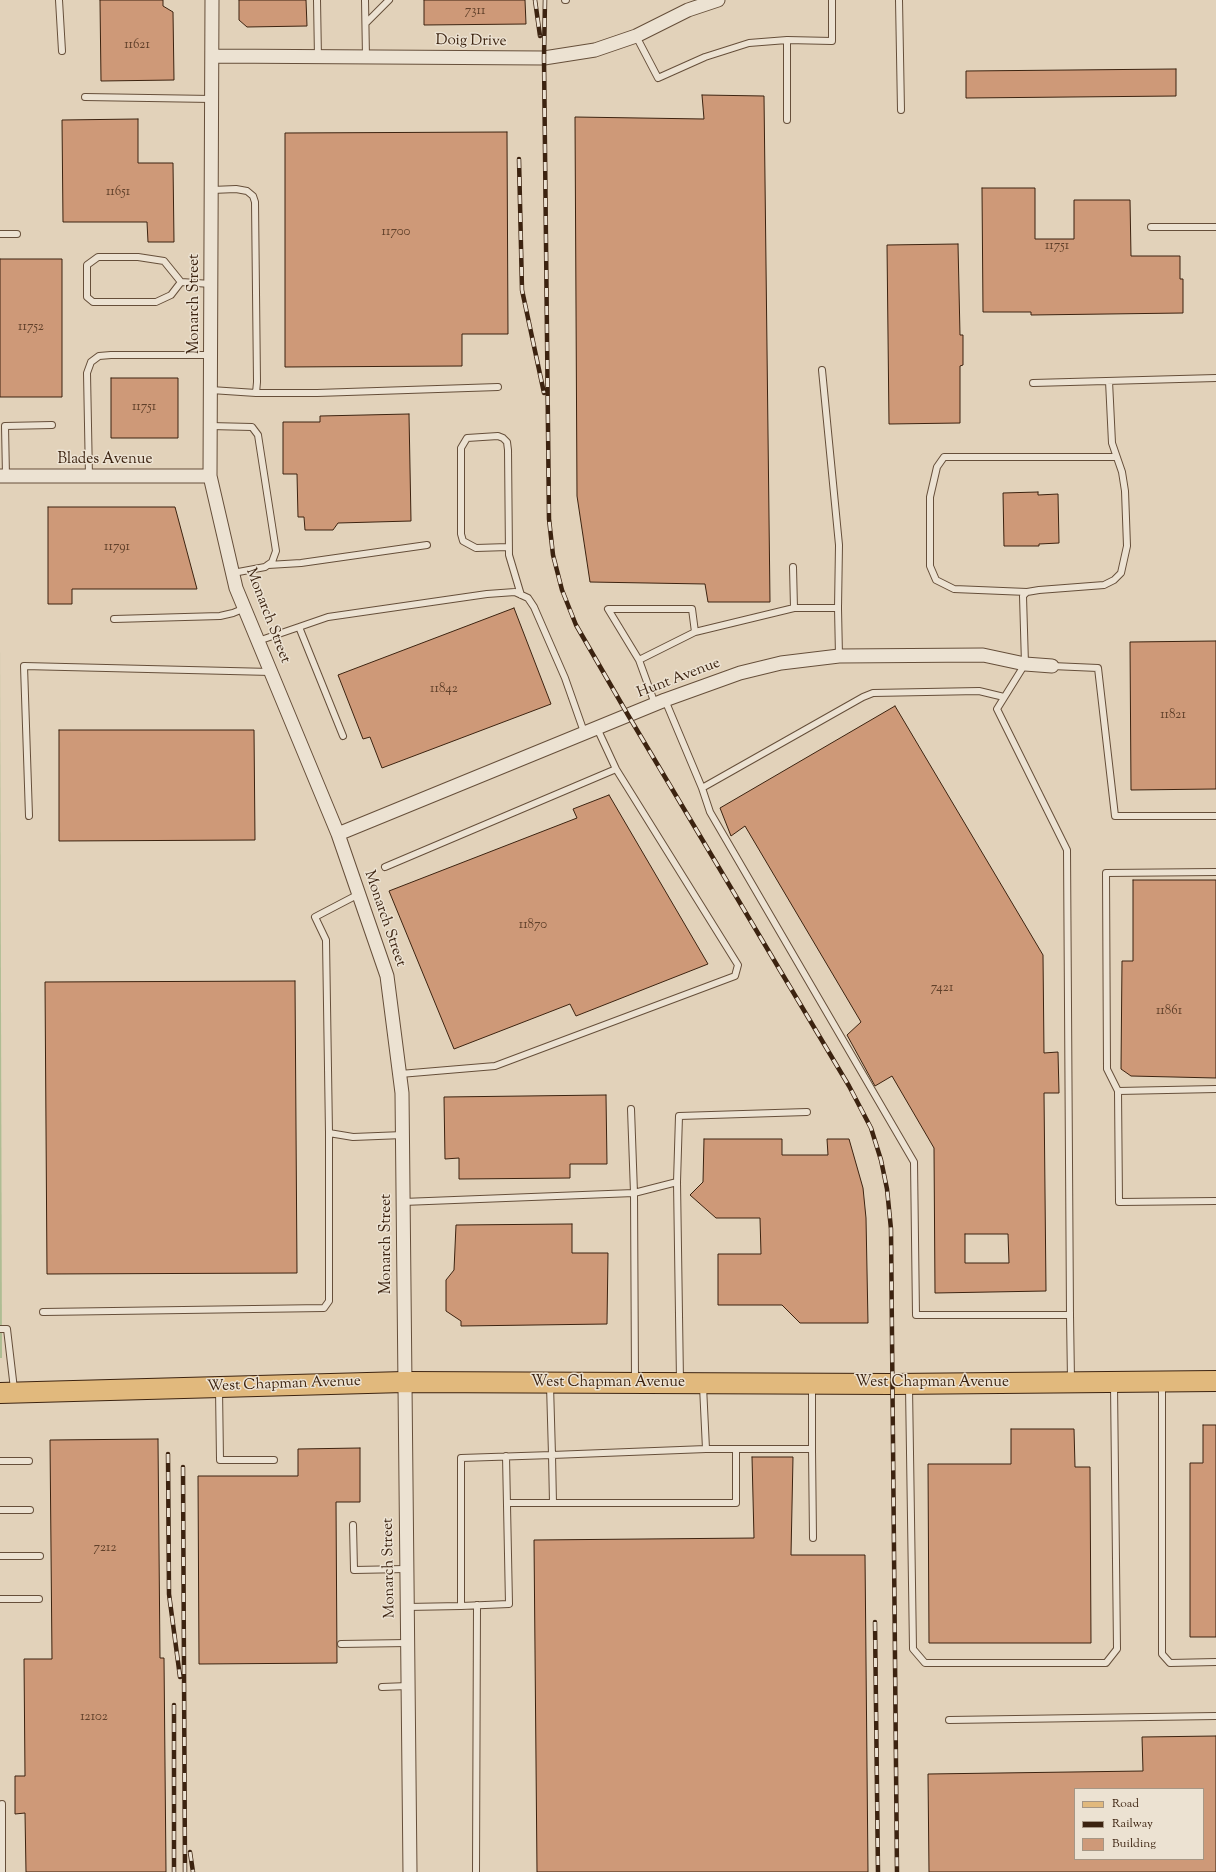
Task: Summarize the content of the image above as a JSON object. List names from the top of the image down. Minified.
{"streets":{"main road":["West Chapman Avenue"],"street":["Doig Drive","Monarch Street","Blades Avenue","Hunt Avenue"]},"crossings":[["Doig Drive","Monarch Street"],["Monarch Street","Blades Avenue"],["Monarch Street","Hunt Avenue"],["Monarch Street","West Chapman Avenue"]],"house_numbers":["7311","11621","11651","11700","11751","11752","11751","11791","11842","11821","11870","7421","11861","7212","12102"],"legend":["Road","Railway","Building"]}
